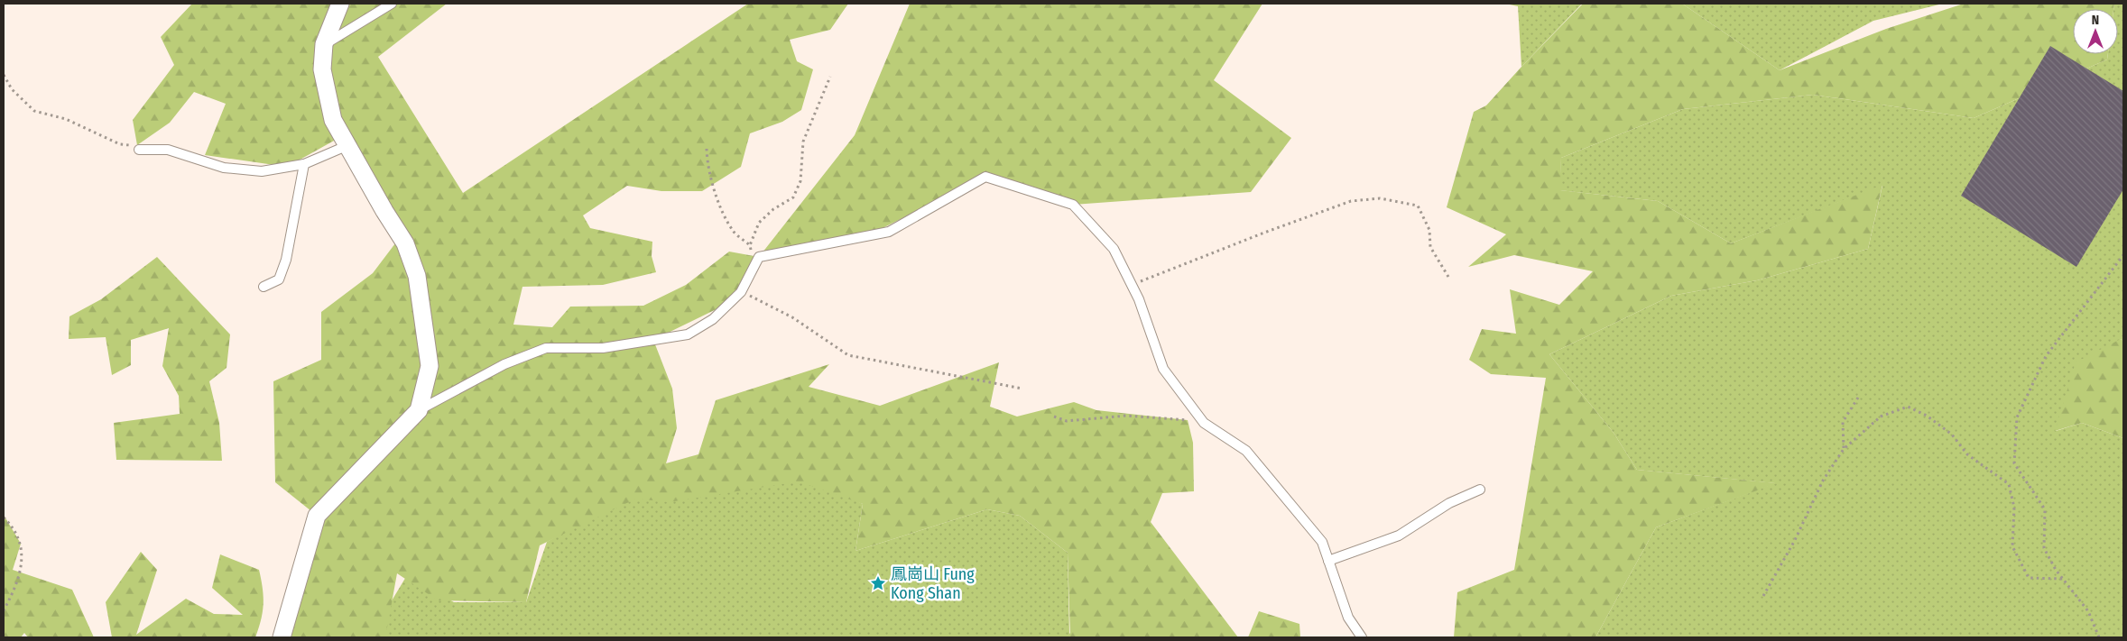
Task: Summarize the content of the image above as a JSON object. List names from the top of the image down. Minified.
{"places":{"place":["鳳崗山 Fung Kong Shan"]},"north":"top"}
